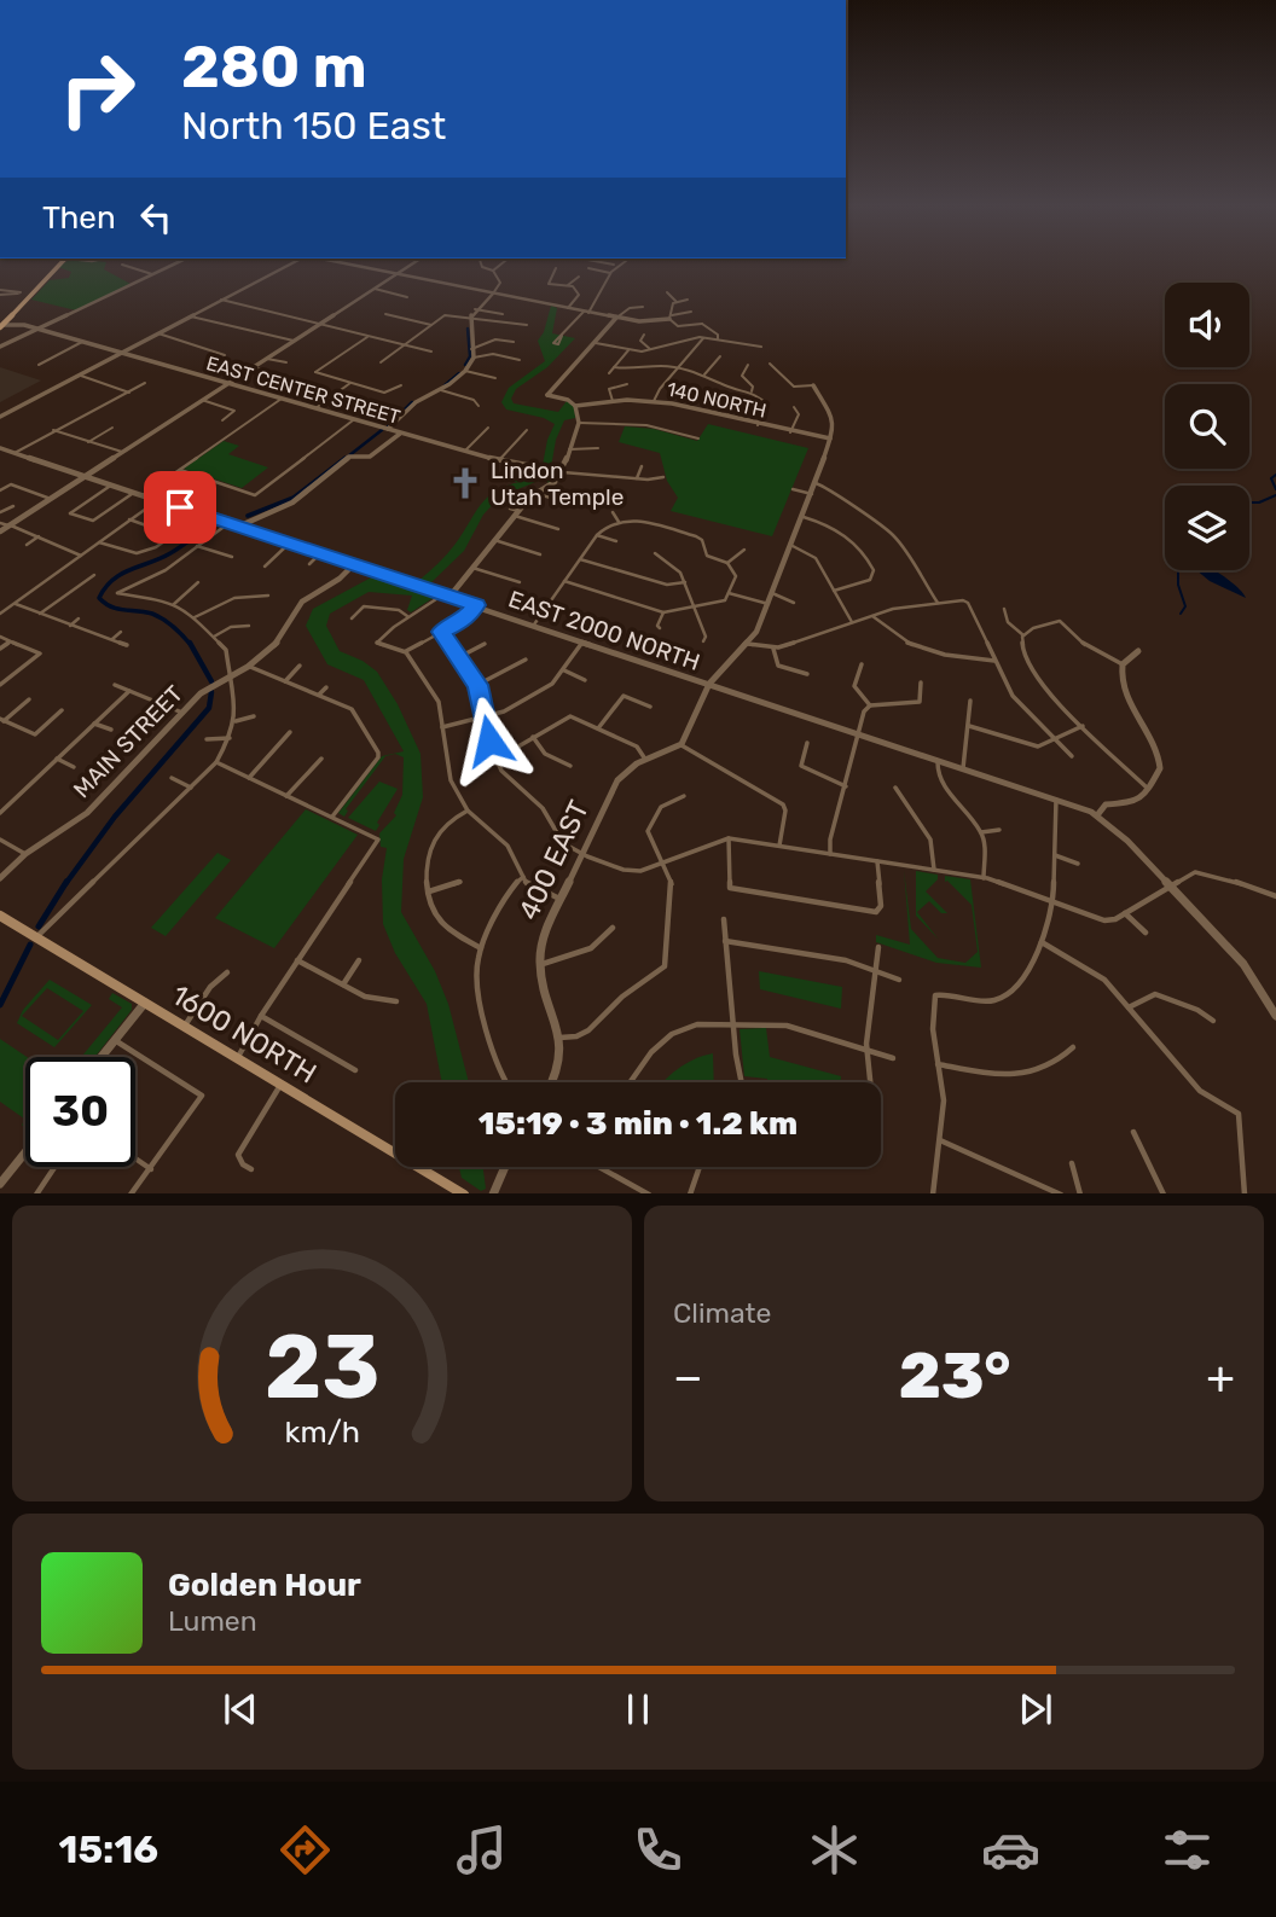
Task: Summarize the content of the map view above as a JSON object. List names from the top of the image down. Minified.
{"streets":{"main road":["1600 NORTH"],"street":["EAST CENTER STREET","140 NORTH","EAST 2000 NORTH","MAIN STREET","400 EAST"]},"crossings":[["EAST 2000 NORTH","MAIN STREET"]],"places":{"church":["Lindon Utah Temple"]},"page":{"turn":["280 m","North 150 East"],"then":"Then","limit":"30","trip":"15:19 · 3 min · 1.2 km","tile":"Climate","heat":["−","23°","+"],"song":["Golden Hour","Lumen"],"tabs":"15:16","gauge":["23","km/h"]}}
